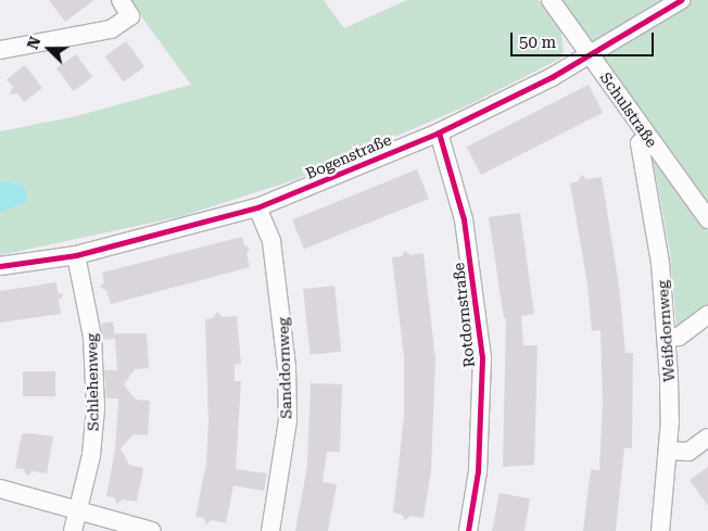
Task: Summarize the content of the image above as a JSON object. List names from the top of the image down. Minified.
{"streets":{"street":["Schulstraße","Bogenstraße","Rotdornstraße","Weißdornweg","Sanddornweg","Schlehenweg"]},"crossings":[["Schulstraße","Bogenstraße"],["Schulstraße","Weißdornweg"],["Bogenstraße","Rotdornstraße"],["Bogenstraße","Sanddornweg"],["Bogenstraße","Schlehenweg"]],"scale_bar":"50 m","north":"left"}
